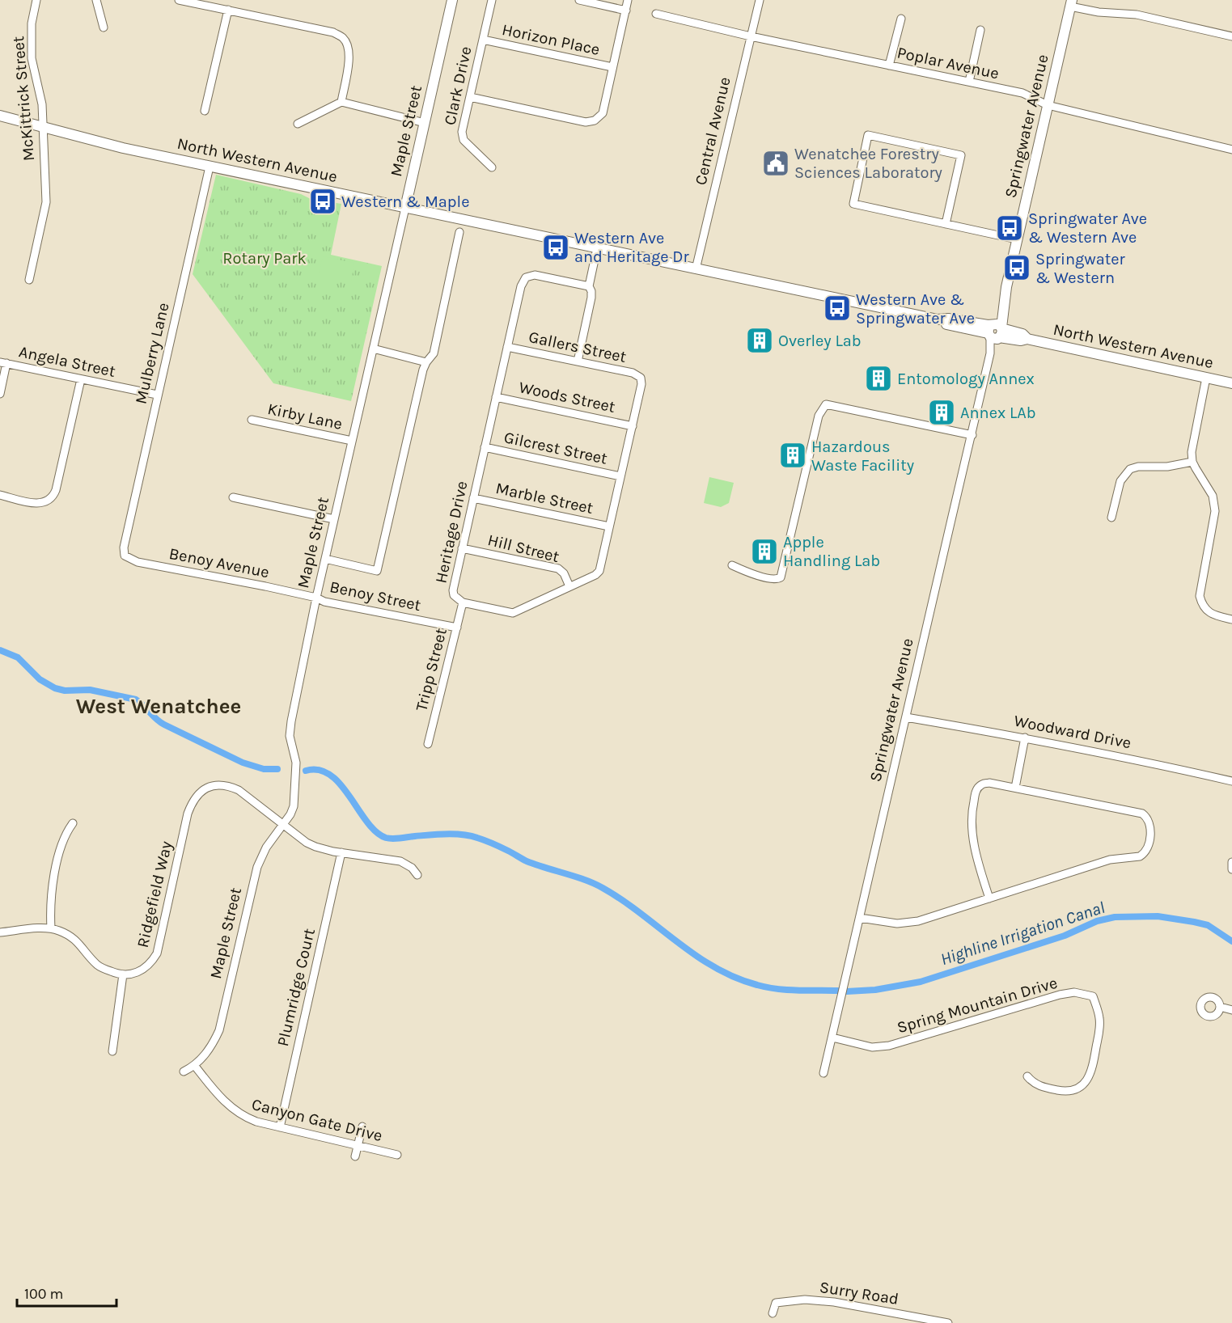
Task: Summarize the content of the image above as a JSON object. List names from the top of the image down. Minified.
{"streets":{"main road":["Springwater Avenue","Maple Street","North Western Avenue"],"street":["Horizon Place","Poplar Avenue","Clark Drive","McKittrick Street","Central Avenue","Gallers Street","Mulberry Lane","Angela Street","Woods Street","Kirby Lane","Gilcrest Street","Marble Street","Heritage Drive","Hill Street","Benoy Avenue","Benoy Street","Tripp Street","Woodward Drive","Ridgefield Way","Plumridge Court","Spring Mountain Drive","Canyon Gate Drive","Surry Road"]},"crossings":[["Horizon Place","Clark Drive"],["Poplar Avenue","Springwater Avenue"],["Poplar Avenue","Central Avenue"],["McKittrick Street","North Western Avenue"],["Springwater Avenue","North Western Avenue"],["Springwater Avenue","Woodward Drive"],["Springwater Avenue","Spring Mountain Drive"],["Maple Street","North Western Avenue"],["Maple Street","Kirby Lane"],["Maple Street","Benoy Avenue"],["Maple Street","Benoy Street"],["Maple Street","Ridgefield Way"],["Maple Street","Canyon Gate Drive"],["Central Avenue","North Western Avenue"],["North Western Avenue","Mulberry Lane"],["Gallers Street","Heritage Drive"],["Mulberry Lane","Angela Street"],["Mulberry Lane","Benoy Avenue"],["Woods Street","Heritage Drive"],["Gilcrest Street","Heritage Drive"],["Marble Street","Heritage Drive"],["Heritage Drive","Hill Street"],["Heritage Drive","Tripp Street"],["Benoy Avenue","Benoy Street"],["Benoy Street","Tripp Street"],["Ridgefield Way","Plumridge Court"],["Plumridge Court","Canyon Gate Drive"]],"districts":["West Wenatchee"],"water":["Highline Irrigation Canal"],"parks":["Rotary Park"],"places":{"public building":["Wenatchee Forestry Sciences Laboratory"],"bus stop":["Western & Maple","Springwater Ave & Western Ave","Western Ave and Heritage Dr","Springwater & Western","Western Ave & Springwater Ave"],"building":["Overley Lab","Entomology Annex","Annex LAb","Hazardous Waste Facility","Apple Handling Lab"]},"scale_bar":"100 m"}
